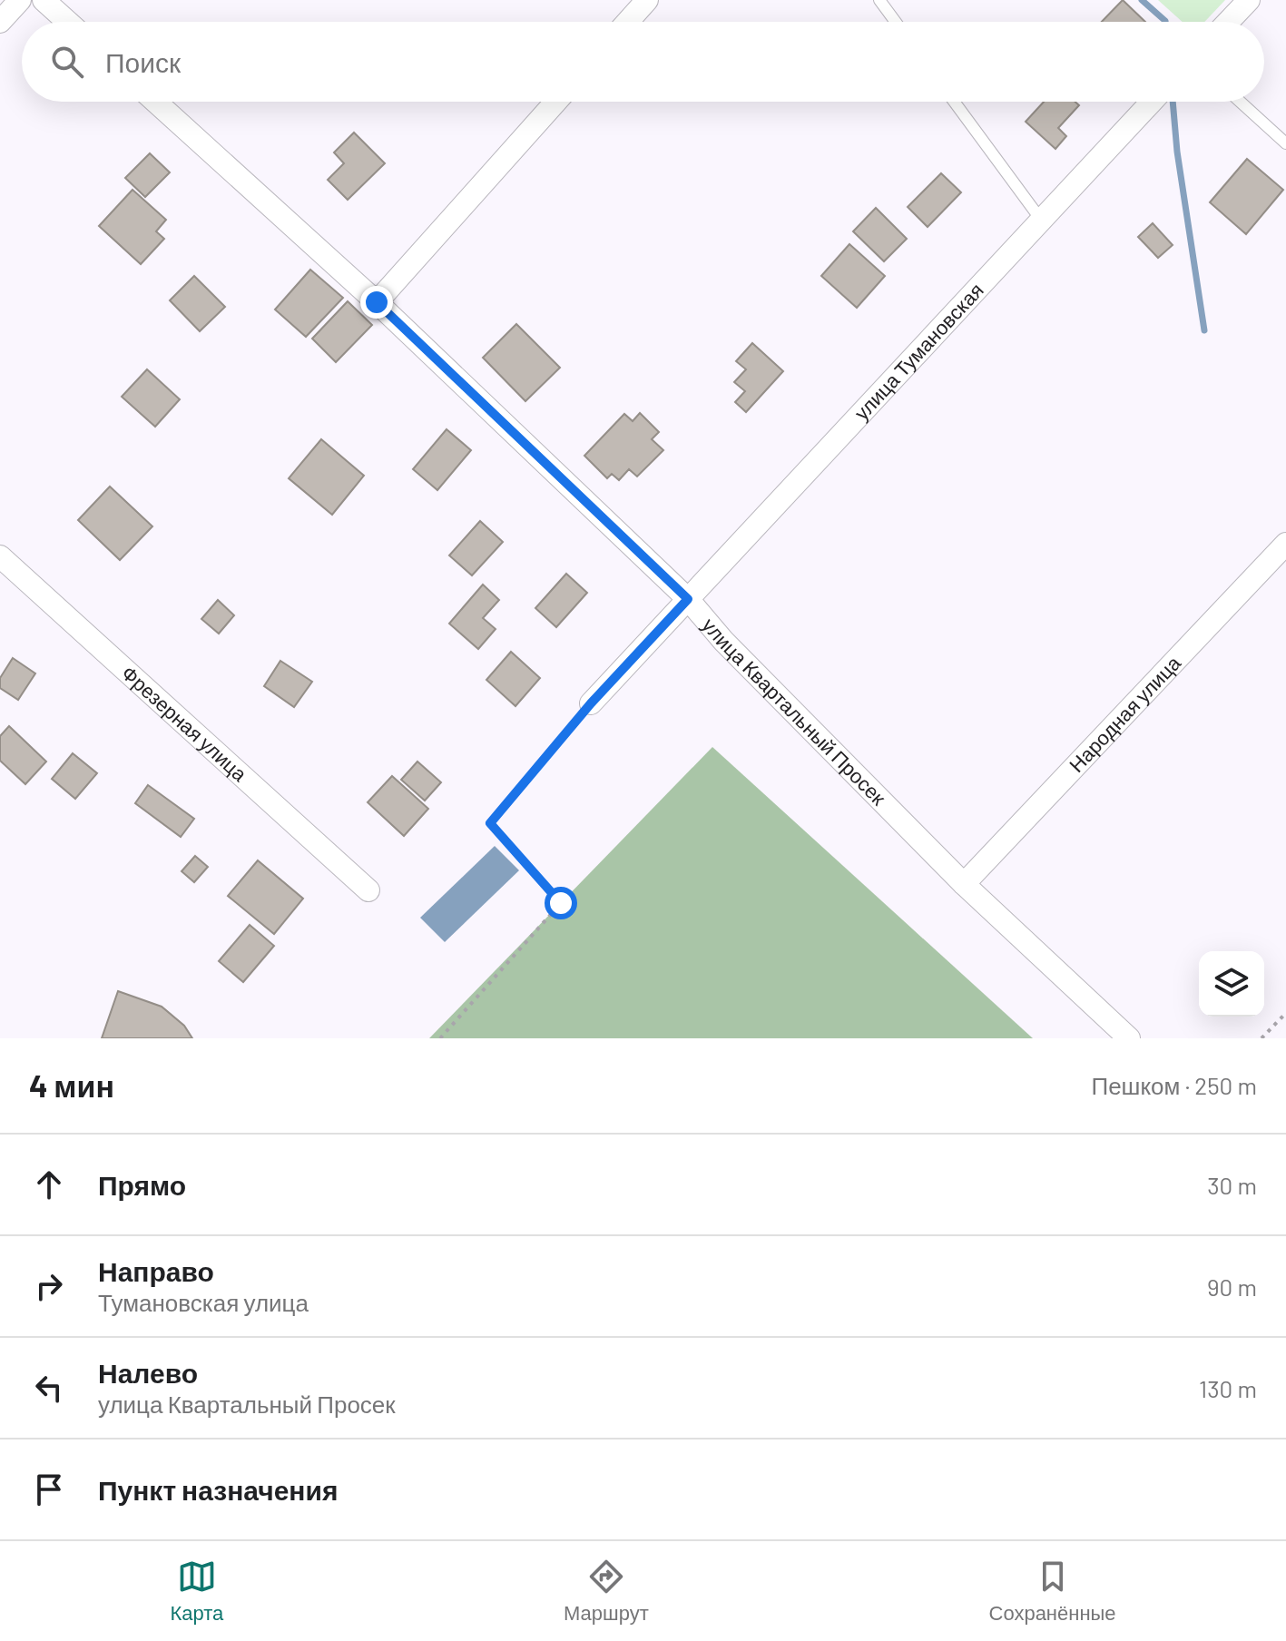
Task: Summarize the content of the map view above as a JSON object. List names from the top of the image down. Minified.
{"streets":{"street":["улица Тумановская","улица Квартальный Просек","Народная улица","Фрезерная улица"]},"crossings":[["улица Тумановская","улица Квартальный Просек"],["улица Квартальный Просек","Народная улица"]],"page":{"search":"Поиск","heading":["4 мин","Пешком · 250 m"],"list":[["Прямо","30 m"],["Направо","Тумановская улица","90 m"],["Налево","улица Квартальный Просек","130 m"],"Пункт назначения"],"nav":["Карта","Маршрут","Сохранённые"]}}
